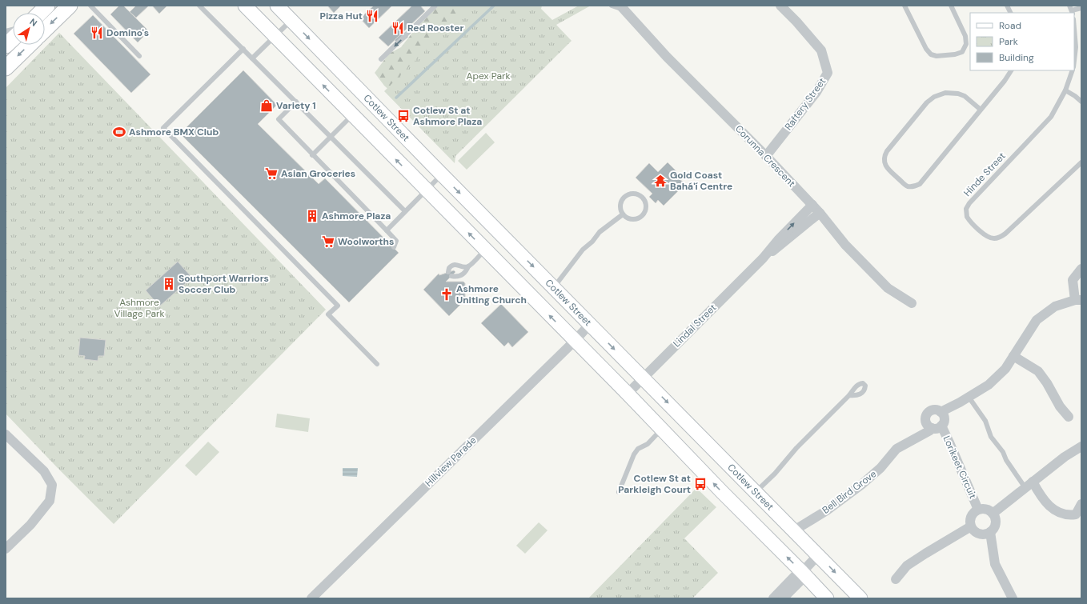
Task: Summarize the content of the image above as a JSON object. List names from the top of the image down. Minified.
{"streets":{"main road":["Cotlew Street"],"street":["Raftery Street","Corunna Crescent","Lindal Street","Hillview Parade","Lorikeet Circuit","Bell Bird Grove"],"lane":["Hinde Street"]},"crossings":[["Raftery Street","Corunna Crescent"],["Cotlew Street","Lindal Street"],["Cotlew Street","Hillview Parade"],["Cotlew Street","Bell Bird Grove"],["Corunna Crescent","Lindal Street"],["Lorikeet Circuit","Bell Bird Grove"]],"parks":["Apex Park","Ashmore Village Park"],"places":{"restaurant":["Pizza Hut","Red Rooster","Domino's"],"shop":["Variety 1"],"bus stop":["Cotlew St at Ashmore Plaza","Cotlew St at Parkleigh Court"],"sports":["Ashmore BMX Club"],"supermarket":["Asian Groceries","Woolworths"],"temple":["Gold Coast Bahá'í Centre"],"building":["Ashmore Plaza","Southport Warriors Soccer Club"],"church":["Ashmore Uniting Church"]},"legend":["Road","Park","Building"],"north":"top right"}
